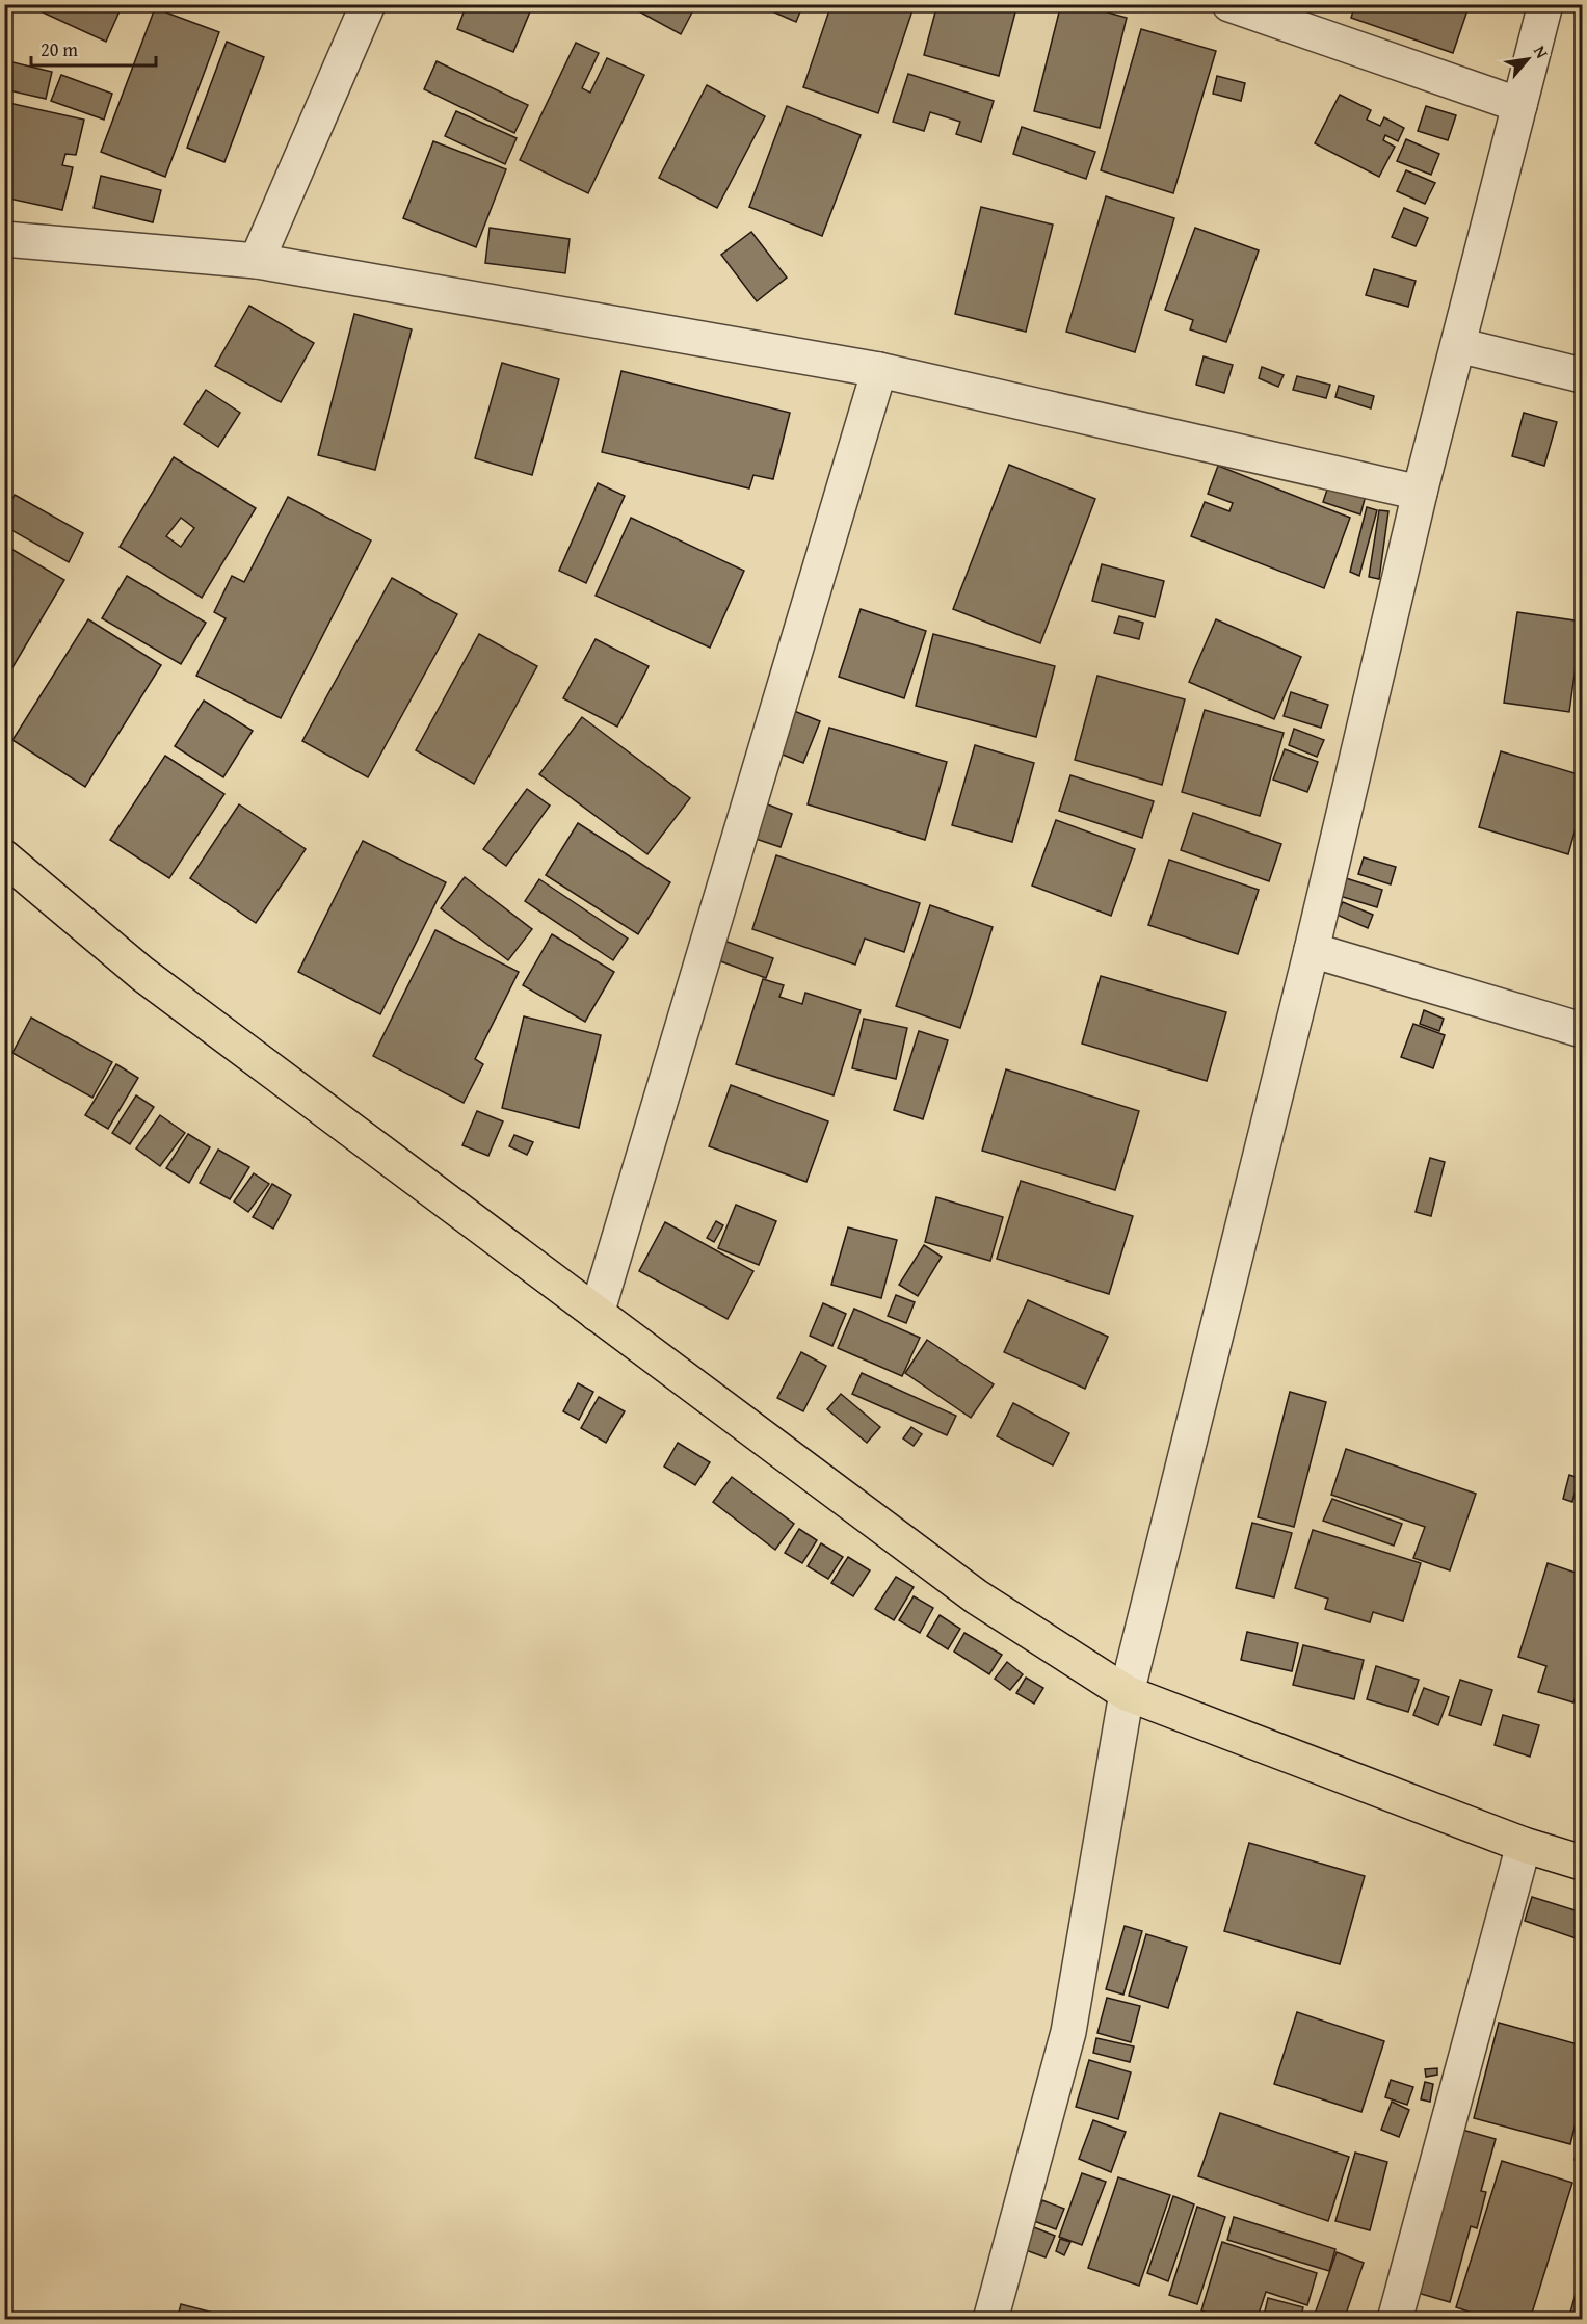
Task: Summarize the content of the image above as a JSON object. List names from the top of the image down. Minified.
{"scale_bar":"20 m","north":"top right"}
